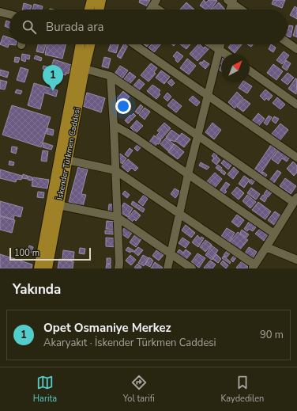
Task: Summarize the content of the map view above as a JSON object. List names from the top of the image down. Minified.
{"streets":{"main road":["İskender Türkmen Caddesi"]},"scale_bar":"100 m","north":"top right","page":{"search":"Burada ara","pins":"1","scale":"100 m","heading":"Yakında","list":[{"mark":"1","name":"Opet Osmaniye Merkez","note":"Akaryakıt · İskender Türkmen Caddesi","value":"90 m"}],"nav":["Harita","Yol tarifi","Kaydedilen"]}}
